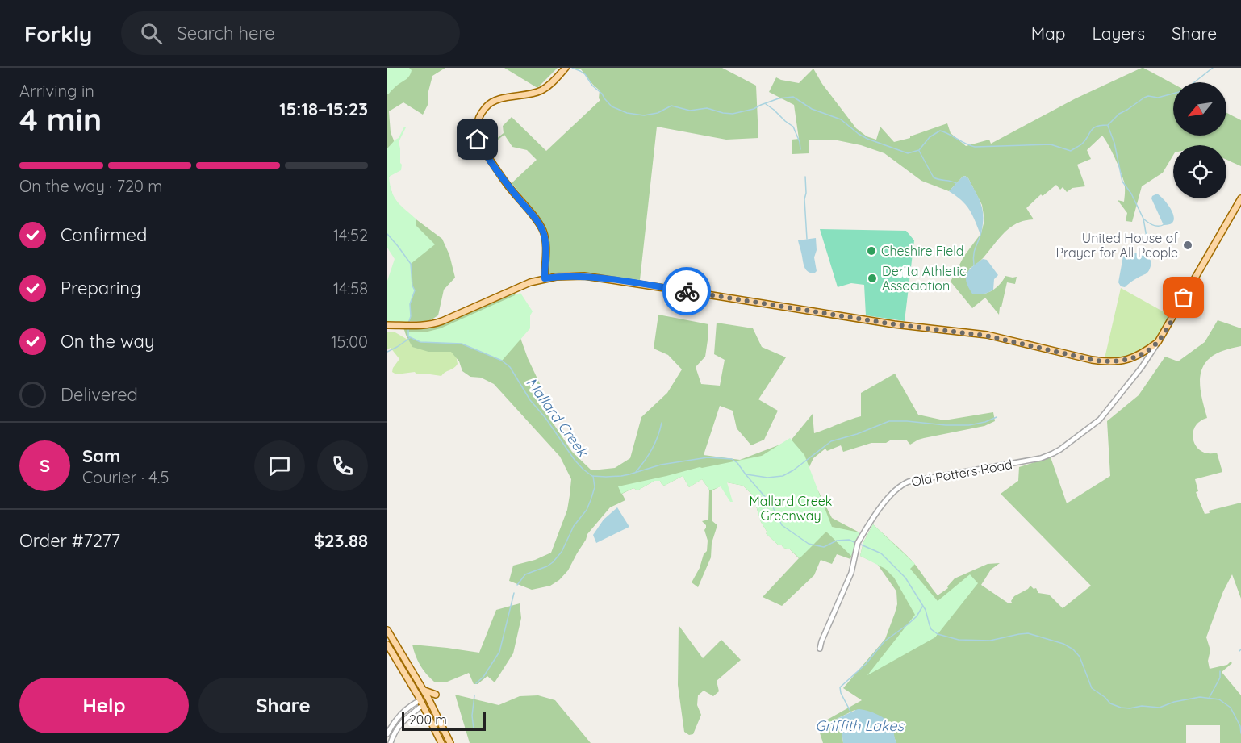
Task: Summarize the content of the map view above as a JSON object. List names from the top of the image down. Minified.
{"streets":{"street":["Old Potters Road"]},"water":["Mallard Creek","Griffith Lakes"],"parks":["Mallard Creek Greenway"],"places":["United House of Prayer for All People","Cheshire Field","Derita Athletic Association"],"scale_bar":"200 m","north":"bottom left","page":{"header":"Forkly","search":"Search here","nav":["Map","Layers","Share"],"heading":["4 min","Arriving in","15:18–15:23"],"panel":["Sam","Courier · 4.5","Order #7277","$23.88"],"bar":"On the way · 720 m","list":[["Confirmed","14:52"],["Preparing","14:58"],["On the way","15:00"],"Delivered"],"round":"S","buttons":["Help","Share"],"scale":"200 m"}}
